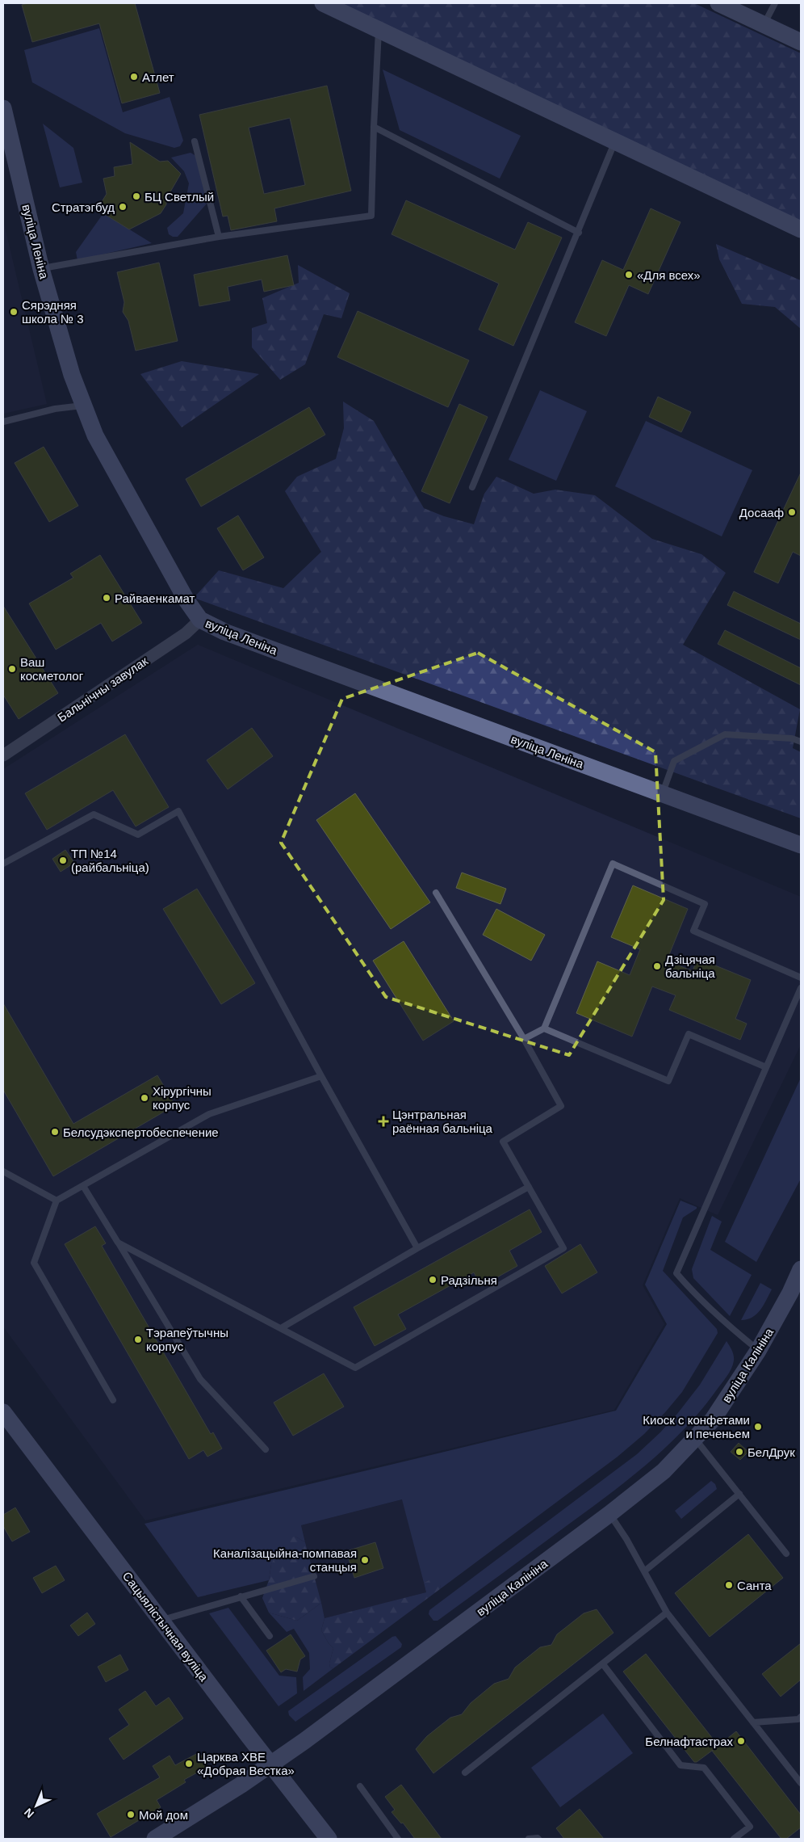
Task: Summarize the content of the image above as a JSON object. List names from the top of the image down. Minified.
{"streets":{"street":["вуліца Леніна","Бальнічны завулак","вуліца Калініна","Сацыялістычная вуліца"]},"crossings":[["вуліца Леніна","Бальнічны завулак"],["вуліца Калініна","Сацыялістычная вуліца"]],"places":{"other":["Атлет","БЦ Светлый","Стратэгбуд","«Для всех»","Сярэдняя школа № 3","Досааф","Райваенкамат","Ваш косметолог","ТП №14 (райбальніца)","Дзіцячая бальніца","Хірургічны корпус","Белсудэкспертобеспечение","Радзільня","Тэрапеўтычны корпус","Киоск с конфетами и печеньем","БелДрук","Каналізацыйна-помпавая станцыя","Санта","Белнафтастрах","Царква ХВЕ «Добрая Вестка»","Мой дом"],"health":["Цэнтральная раённая бальніца"]},"north":"bottom left"}
